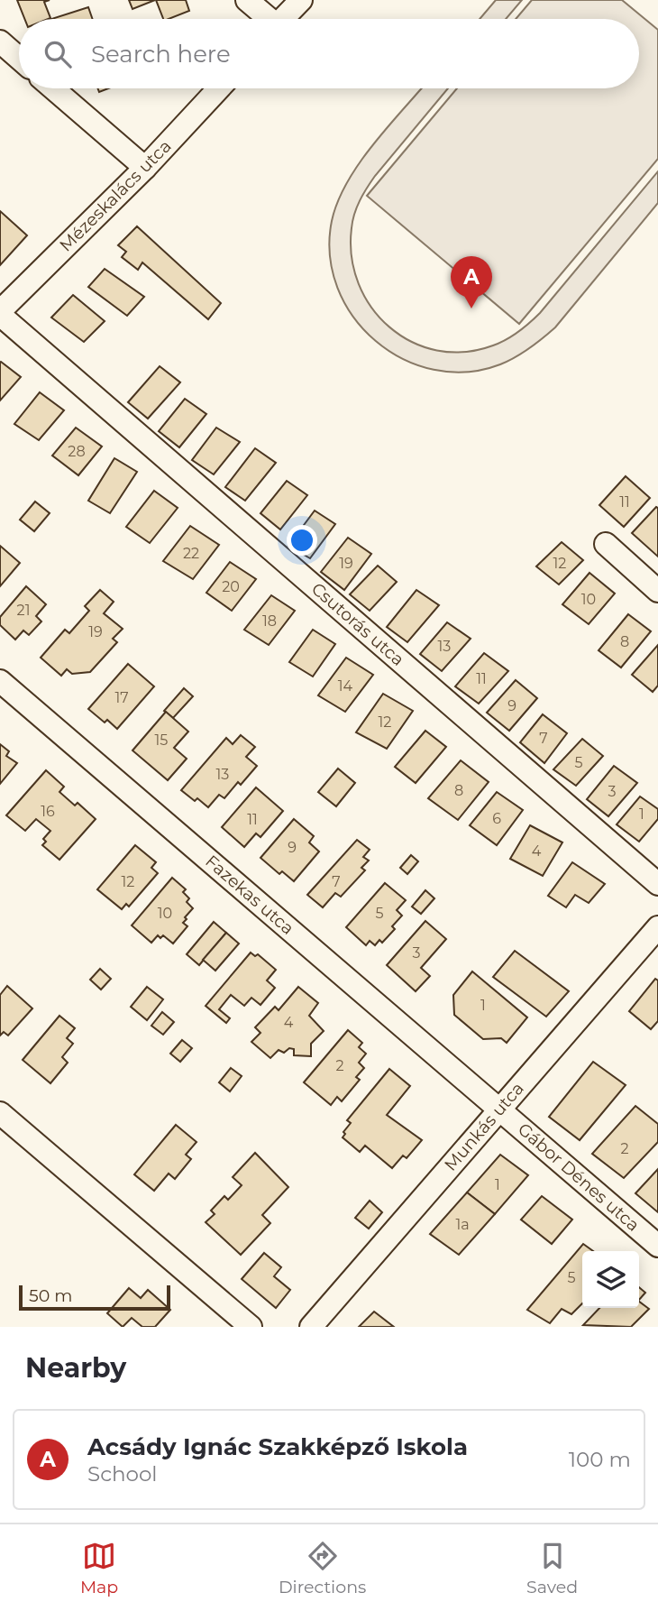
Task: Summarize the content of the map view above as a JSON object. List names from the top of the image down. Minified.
{"streets":{"street":["Mézeskalács utca","Csutorás utca","Fazekas utca","Munkás utca","Gábor Dénes utca"]},"crossings":[["Mézeskalács utca","Csutorás utca"],["Fazekas utca","Munkás utca"],["Fazekas utca","Gábor Dénes utca"],["Munkás utca","Gábor Dénes utca"]],"house_numbers":["28","11","22","19","12","20","10","21","18","19","8","13","11","14","17","9","12","7","15","5","13","8","3","16","1","6","11","9","4","12","7","10","5","3","1","4","2","2","1","1a","5"],"scale_bar":"50 m","page":{"search":"Search here","pins":"A","scale":"50 m","heading":"Nearby","list":[{"mark":"A","name":"Acsády Ignác Szakképző Iskola","note":"School","value":"100 m"}],"nav":["Map","Directions","Saved"]}}
